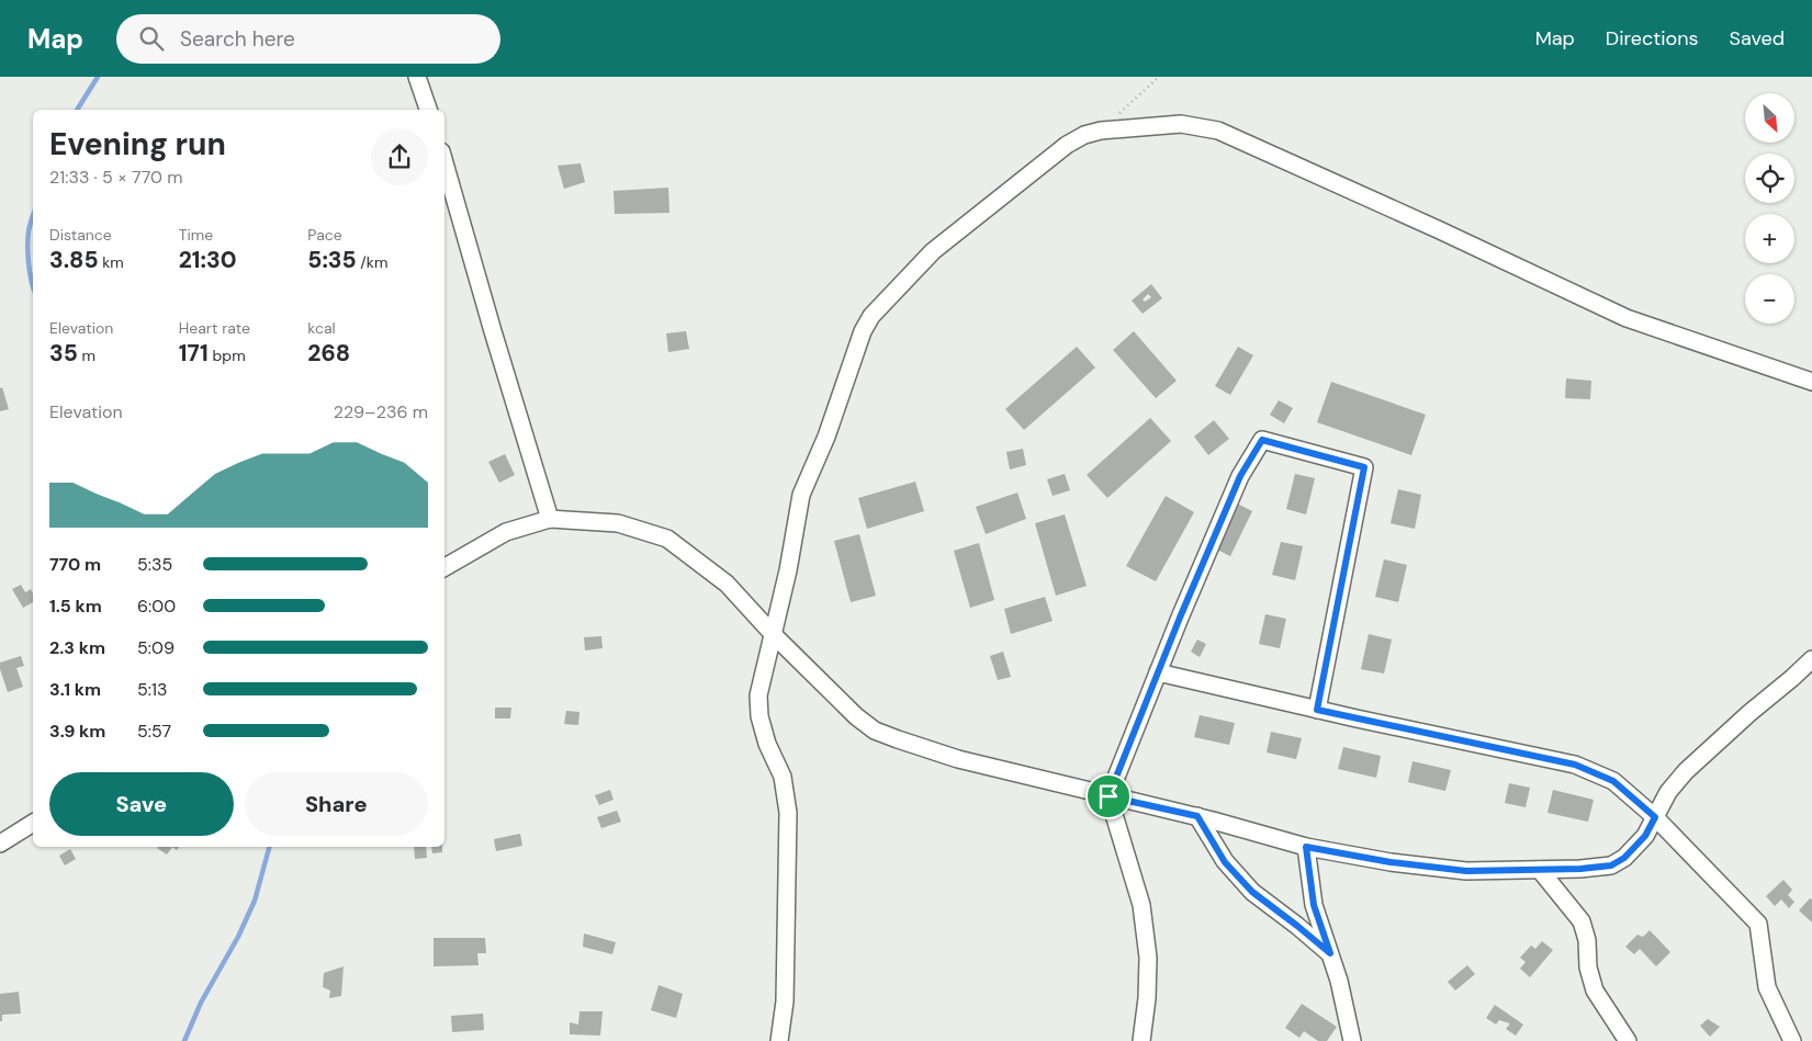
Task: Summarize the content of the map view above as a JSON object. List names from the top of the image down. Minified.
{"north":"bottom right","page":{"header":"Map","search":"Search here","nav":["Map","Directions","Saved"],"map_buttons":["+","−"],"heading":["Evening run","21:33 · 5 × 770 m"],"stats":[["Distance","3.85 km"],["Time","21:30"],["Pace","5:35 /km"],["Elevation","35 m"],["Heart rate","171 bpm"],["kcal","268"]],"chart":["Elevation","229–236 m"],"list":[{"name":"770 m","note":"5:35"},{"name":"1.5 km","note":"6:00"},{"name":"2.3 km","note":"5:09"},{"name":"3.1 km","note":"5:13"},{"name":"3.9 km","note":"5:57"}],"buttons":["Save","Share"]}}
